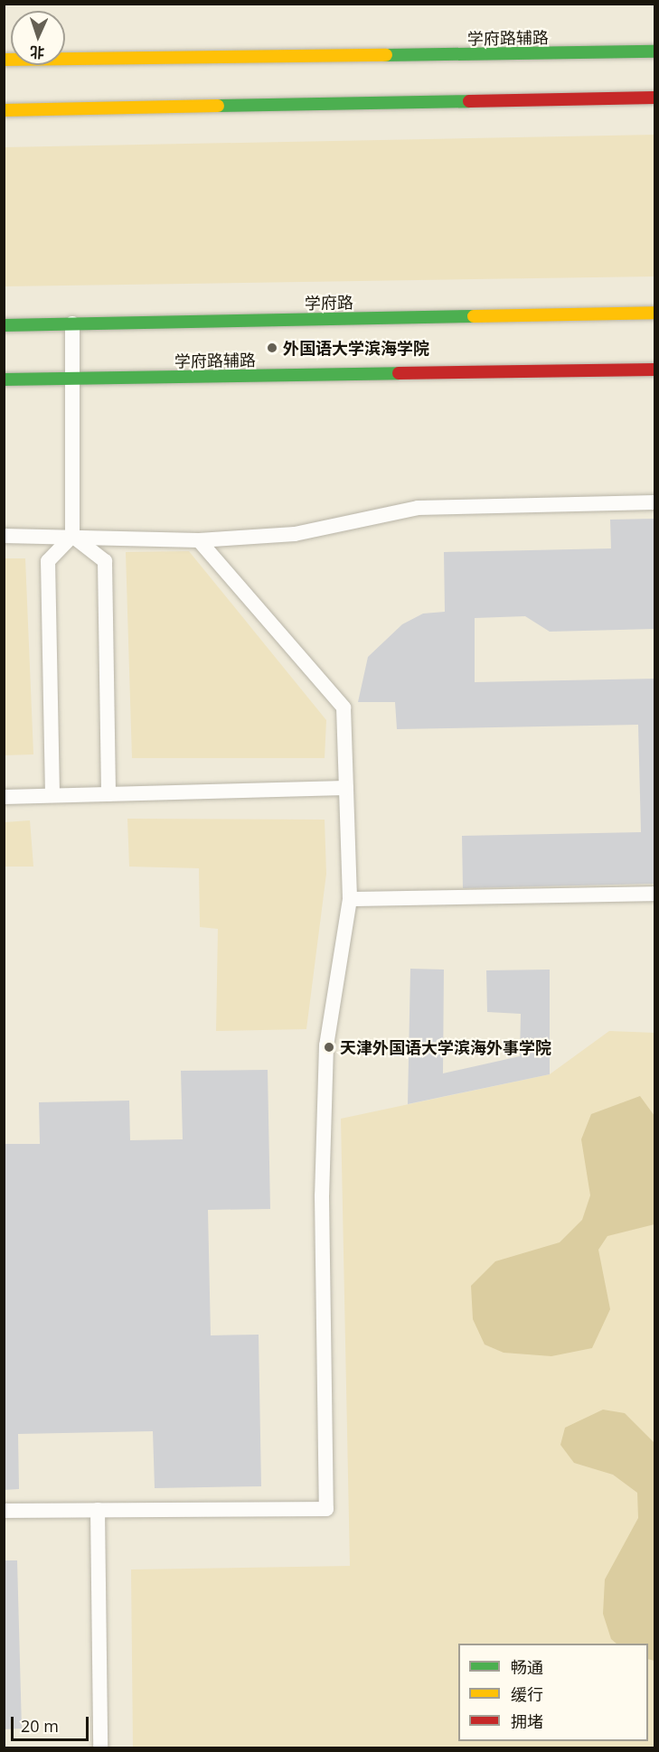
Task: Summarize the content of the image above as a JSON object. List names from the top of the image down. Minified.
{"streets":{"main road":["学府路辅路","学府路"]},"places":["外国语大学滨海学院","天津外国语大学滨海外事学院"],"legend":["畅通","缓行","拥堵"],"scale_bar":"20 m","north":"bottom"}
